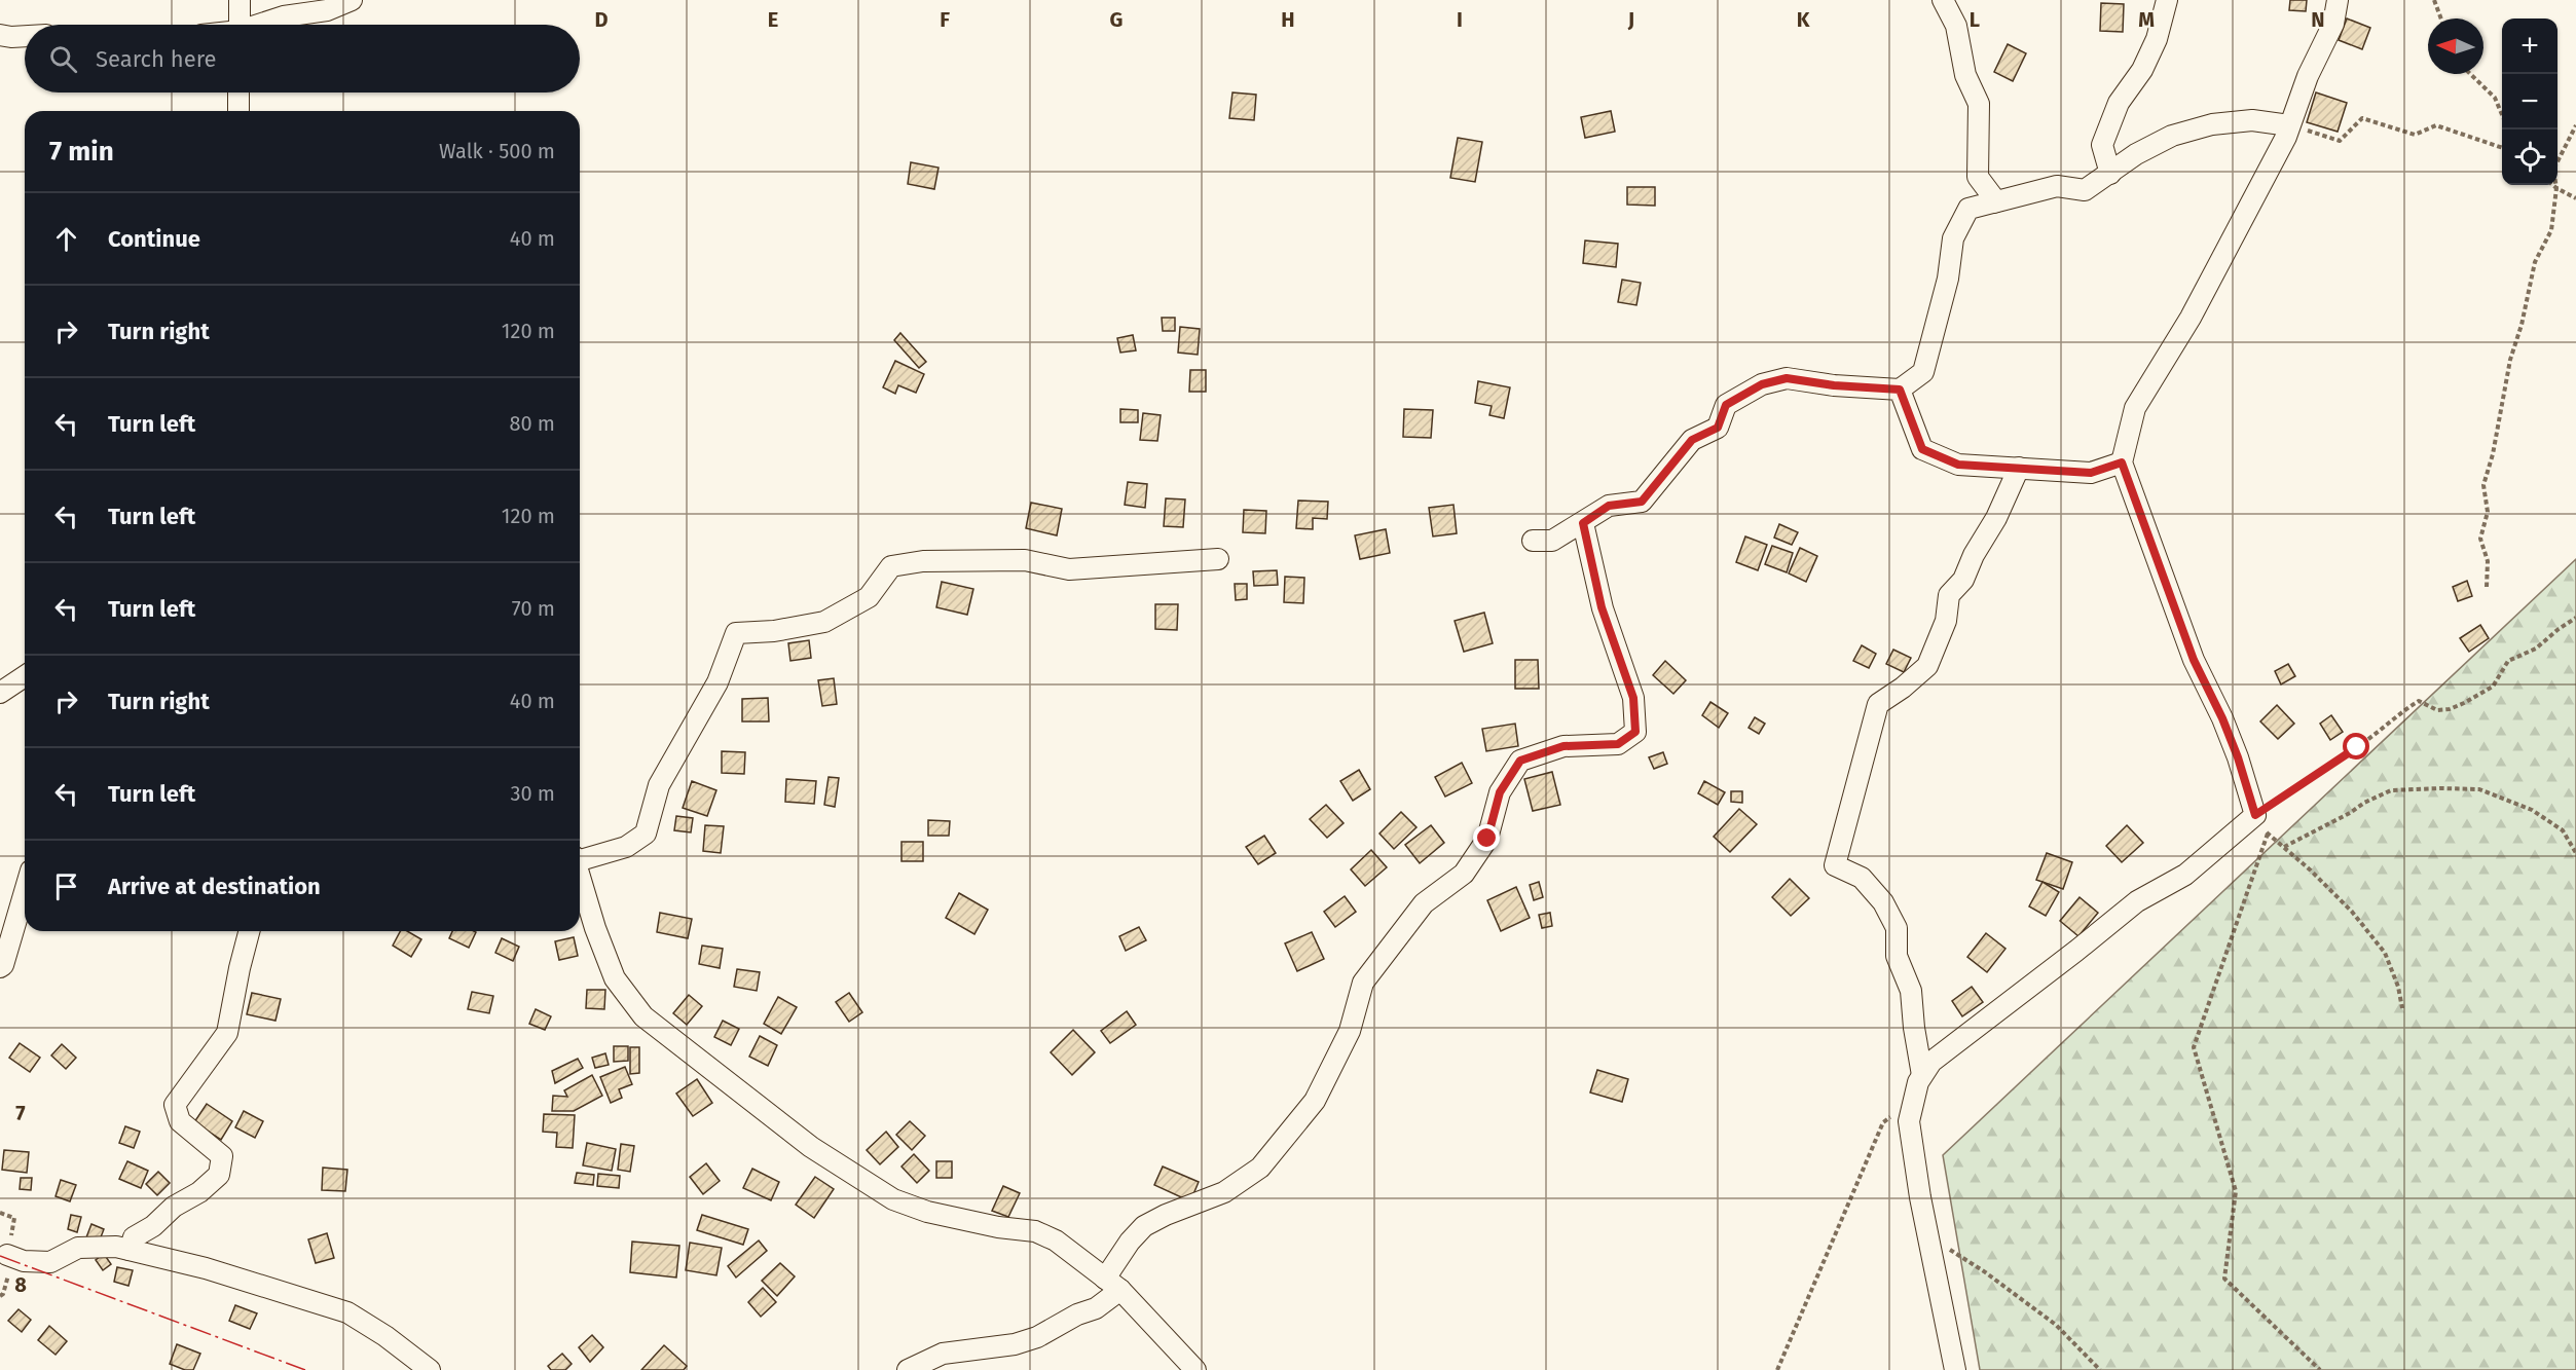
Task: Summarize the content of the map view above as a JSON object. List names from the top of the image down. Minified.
{"north":"left","page":{"map_buttons":["+","−"],"search":"Search here","heading":["7 min","Walk · 500 m"],"list":[["Continue","40 m"],["Turn right","120 m"],["Turn left","80 m"],["Turn left","120 m"],["Turn left","70 m"],["Turn right","40 m"],["Turn left","30 m"],"Arrive at destination"]},"grid":{"columns":["D","E","F","G","H","I","J","K","L","M","N"],"rows":["7","8"]}}
